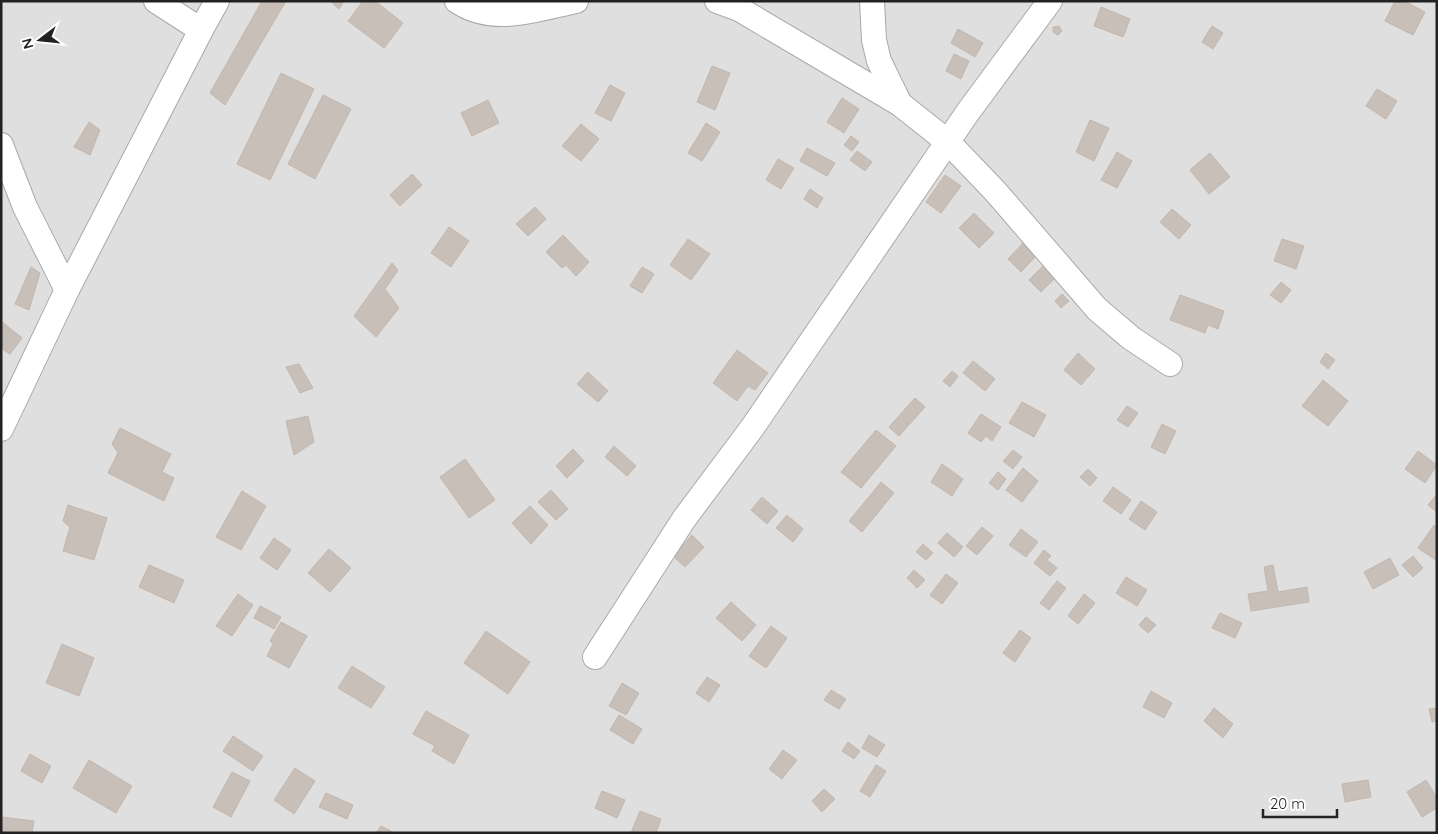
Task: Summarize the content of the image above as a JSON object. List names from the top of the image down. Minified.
{"scale_bar":"20 m","north":"left"}
